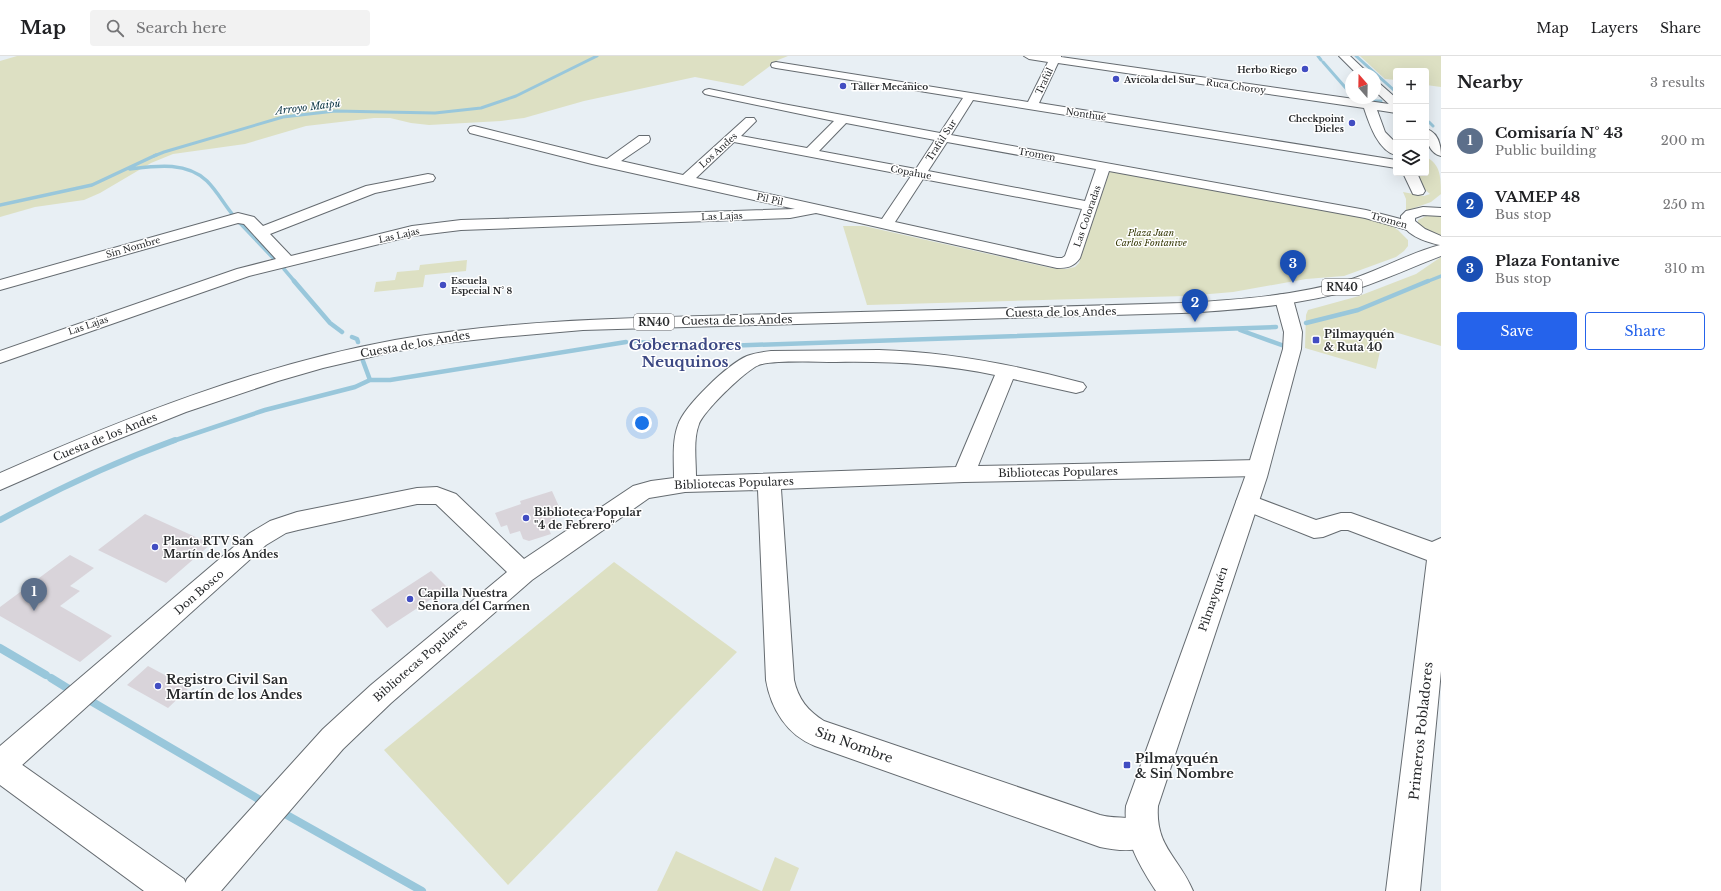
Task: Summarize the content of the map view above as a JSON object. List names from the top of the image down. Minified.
{"streets":{"street":["Trafúl","Ruca Choroy","Nonthué","Trafúl Sur","Los Andes","Tromen","Copahue","Pil Pil","Las Lajas","Las Coloradas","Sin Nombre","RN40","Cuesta de los Andes","Bibliotecas Populares","Don Bosco","Pilmayquén","Primeros Pobladores"]},"crossings":[["Trafúl","Ruca Choroy"],["Trafúl","Nonthué"],["Nonthué","Trafúl Sur"],["Trafúl Sur","Tromen"],["Trafúl Sur","Copahue"],["Trafúl Sur","Pil Pil"],["Los Andes","Copahue"],["Los Andes","Pil Pil"],["Tromen","Las Coloradas"],["Tromen","Cuesta de los Andes"],["Copahue","Las Coloradas"],["Pil Pil","Las Lajas"],["Pil Pil","Las Coloradas"],["Las Lajas","Sin Nombre"],["Sin Nombre","Bibliotecas Populares"],["Sin Nombre","Pilmayquén"],["Cuesta de los Andes","Pilmayquén"],["Bibliotecas Populares","Don Bosco"],["Bibliotecas Populares","Pilmayquén"]],"districts":["Gobernadores Neuquinos"],"water":["Arroyo Maipú"],"parks":["Plaza Juan Carlos Fontanive"],"places":{"other":["Herbo Riego","Avícola del Sur","Taller Mecánico","Checkpoint Dieles","Escuela Especial N° 8","Biblioteca Popular \"4 de Febrero\"","Planta RTV San Martín de los Andes","Capilla Nuestra Señora del Carmen","Registro Civil San Martín de los Andes"],"transit":["Pilmayquén & Ruta 40","Pilmayquén & Sin Nombre"]},"north":"top","page":{"header":"Map","search":"Search here","nav":["Map","Layers","Share"],"heading":["Nearby","3 results"],"map_buttons":["+","−"],"list":[{"mark":"1","name":"Comisaría N° 43","note":"Public building","value":"200 m"},{"mark":"2","name":"VAMEP 48","note":"Bus stop","value":"250 m"},{"mark":"3","name":"Plaza Fontanive","note":"Bus stop","value":"310 m"}],"pins":["3","2","1"],"buttons":["Save","Share"]}}
